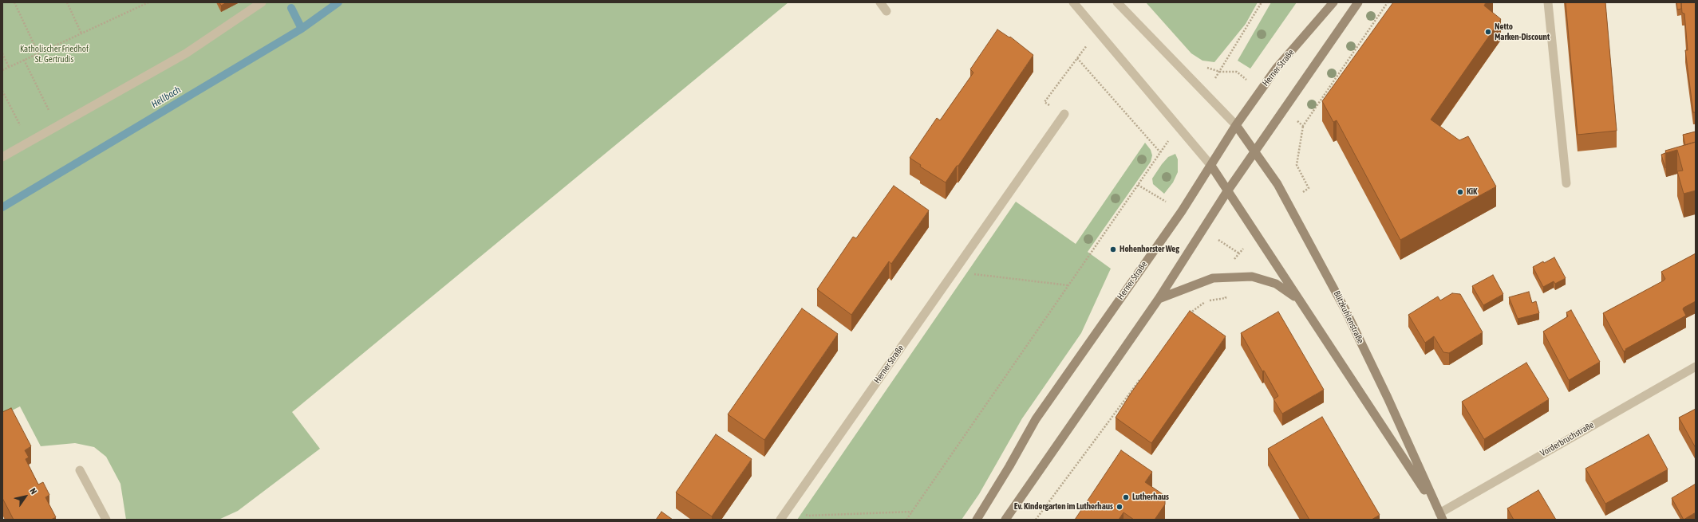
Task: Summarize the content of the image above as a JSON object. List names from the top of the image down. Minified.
{"streets":{"main road":["Herner Straße","Blitzkuhlenstraße"],"street":["Vorderbruchstraße"]},"crossings":[["Herner Straße","Blitzkuhlenstraße"],["Blitzkuhlenstraße","Vorderbruchstraße"]],"water":["Hellbach"],"parks":["Katholischer Friedhof St. Gertrudis"],"places":["Netto Marken-Discount","KiK","Hohenhorster Weg","Lutherhaus","Ev. Kindergarten im Lutherhaus"],"north":"top right"}
